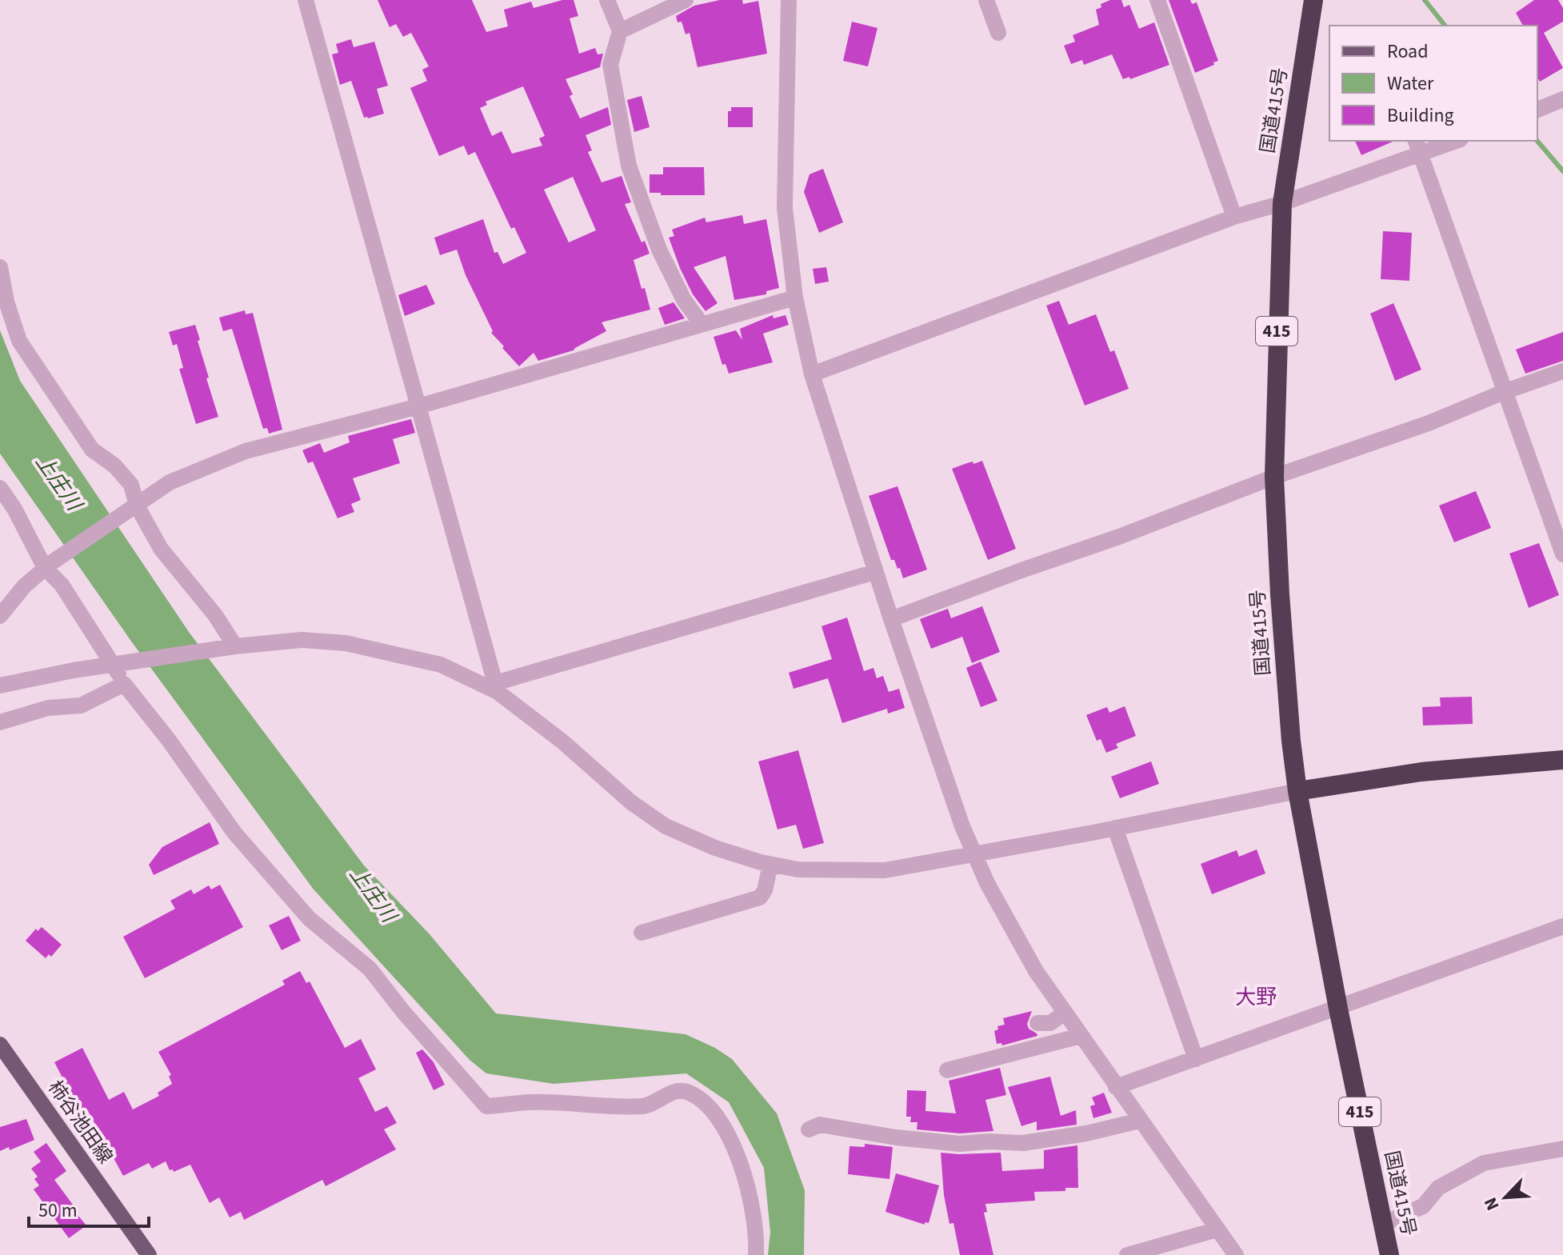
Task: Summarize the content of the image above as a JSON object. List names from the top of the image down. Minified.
{"streets":{"highway":["国道415号","415"],"main road":["柿谷池田線"]},"districts":["大野"],"water":["上庄川"],"legend":["Road","Water","Building"],"scale_bar":"50 m","north":"bottom left"}
